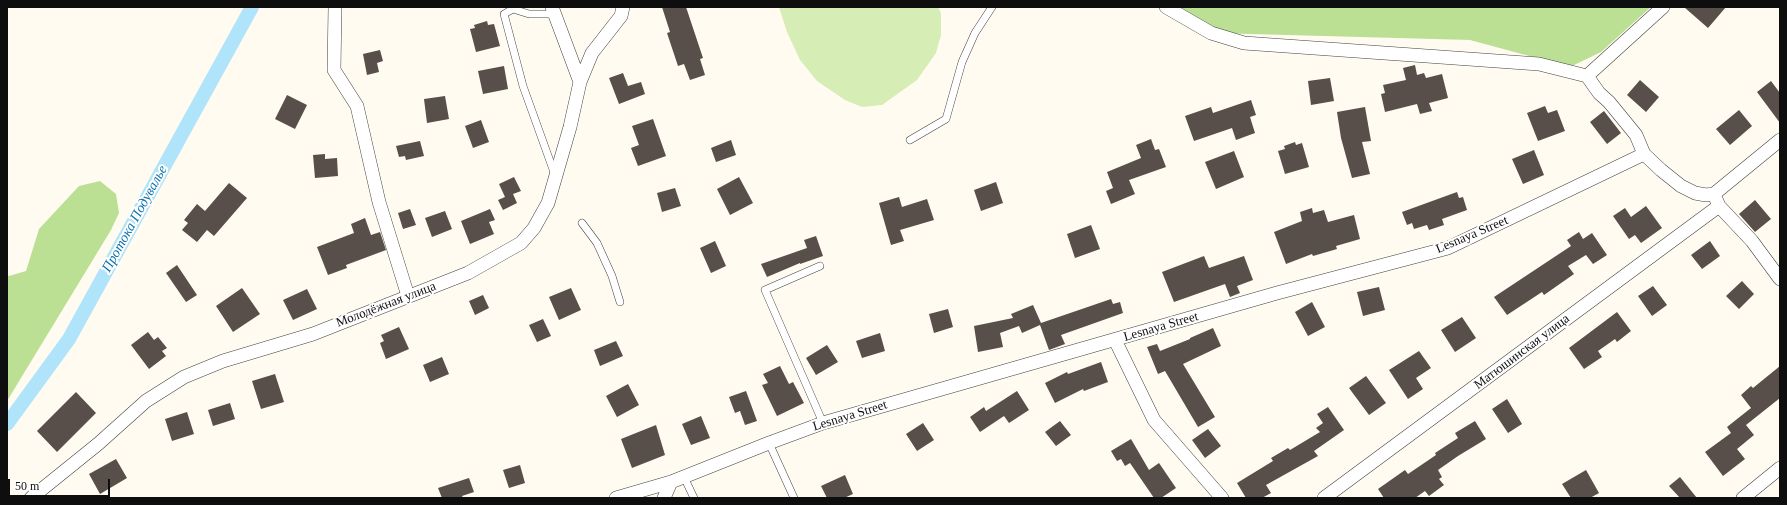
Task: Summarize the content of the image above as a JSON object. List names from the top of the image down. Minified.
{"streets":{"street":["Lesnaya Street","Молодёжная улица","Матюшинская улица"]},"water":["Протока Подувалье"],"scale_bar":"50 m"}
